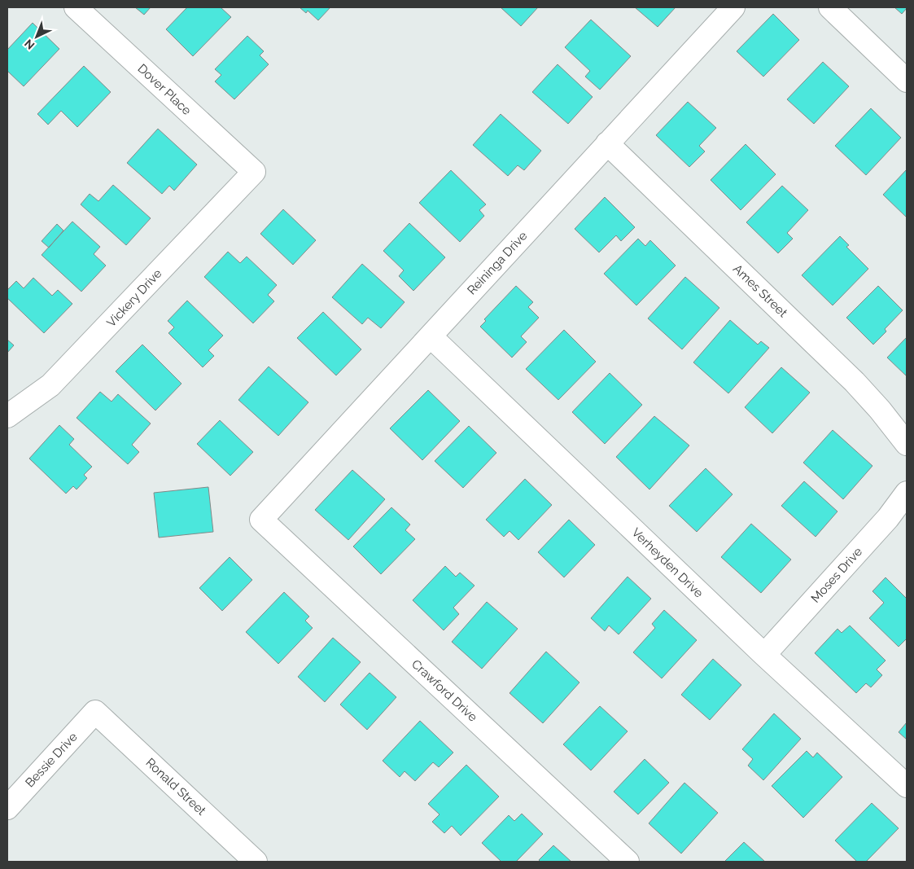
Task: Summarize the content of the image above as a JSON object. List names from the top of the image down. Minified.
{"streets":{"street":["Dover Place","Reininga Drive","Ames Street","Vickery Drive","Verheyden Drive","Moses Drive","Crawford Drive","Bessie Drive","Ronald Street"]},"crossings":[["Dover Place","Vickery Drive"],["Reininga Drive","Ames Street"],["Reininga Drive","Verheyden Drive"],["Reininga Drive","Crawford Drive"],["Verheyden Drive","Moses Drive"],["Bessie Drive","Ronald Street"]],"north":"bottom left"}
